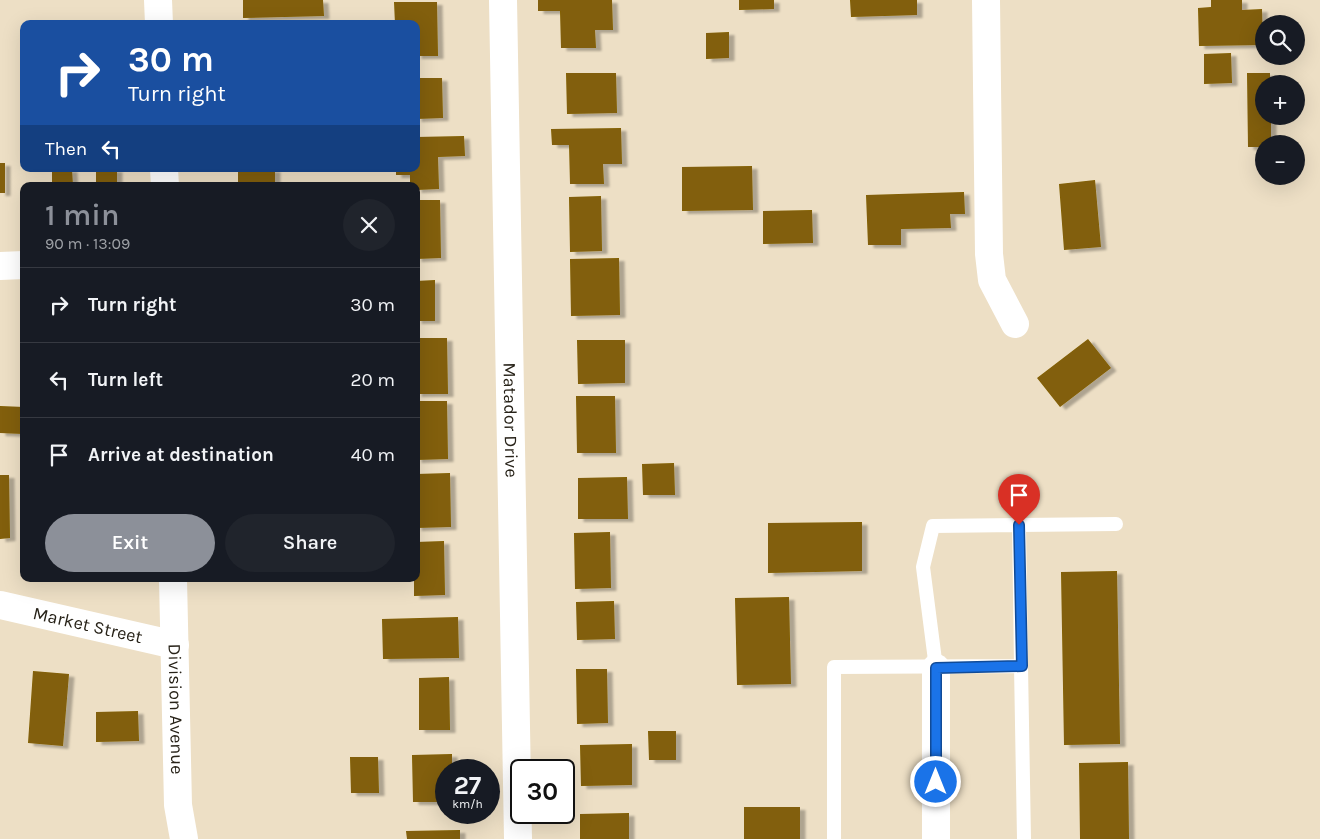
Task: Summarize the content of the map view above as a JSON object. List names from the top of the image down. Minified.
{"streets":{"street":["Matador Drive","Market Street","Division Avenue"]},"crossings":[["Market Street","Division Avenue"]],"page":{"map_buttons":["+","−"],"turn":["30 m","Turn right"],"then":"Then","heading":["1 min","90 m · 13:09"],"list":[{"name":"Turn right","value":"30 m"},{"name":"Turn left","value":"20 m"},{"name":"Arrive at destination","value":"40 m"}],"buttons":["Exit","Share"],"speed":"27 km/h","limit":"30"}}
